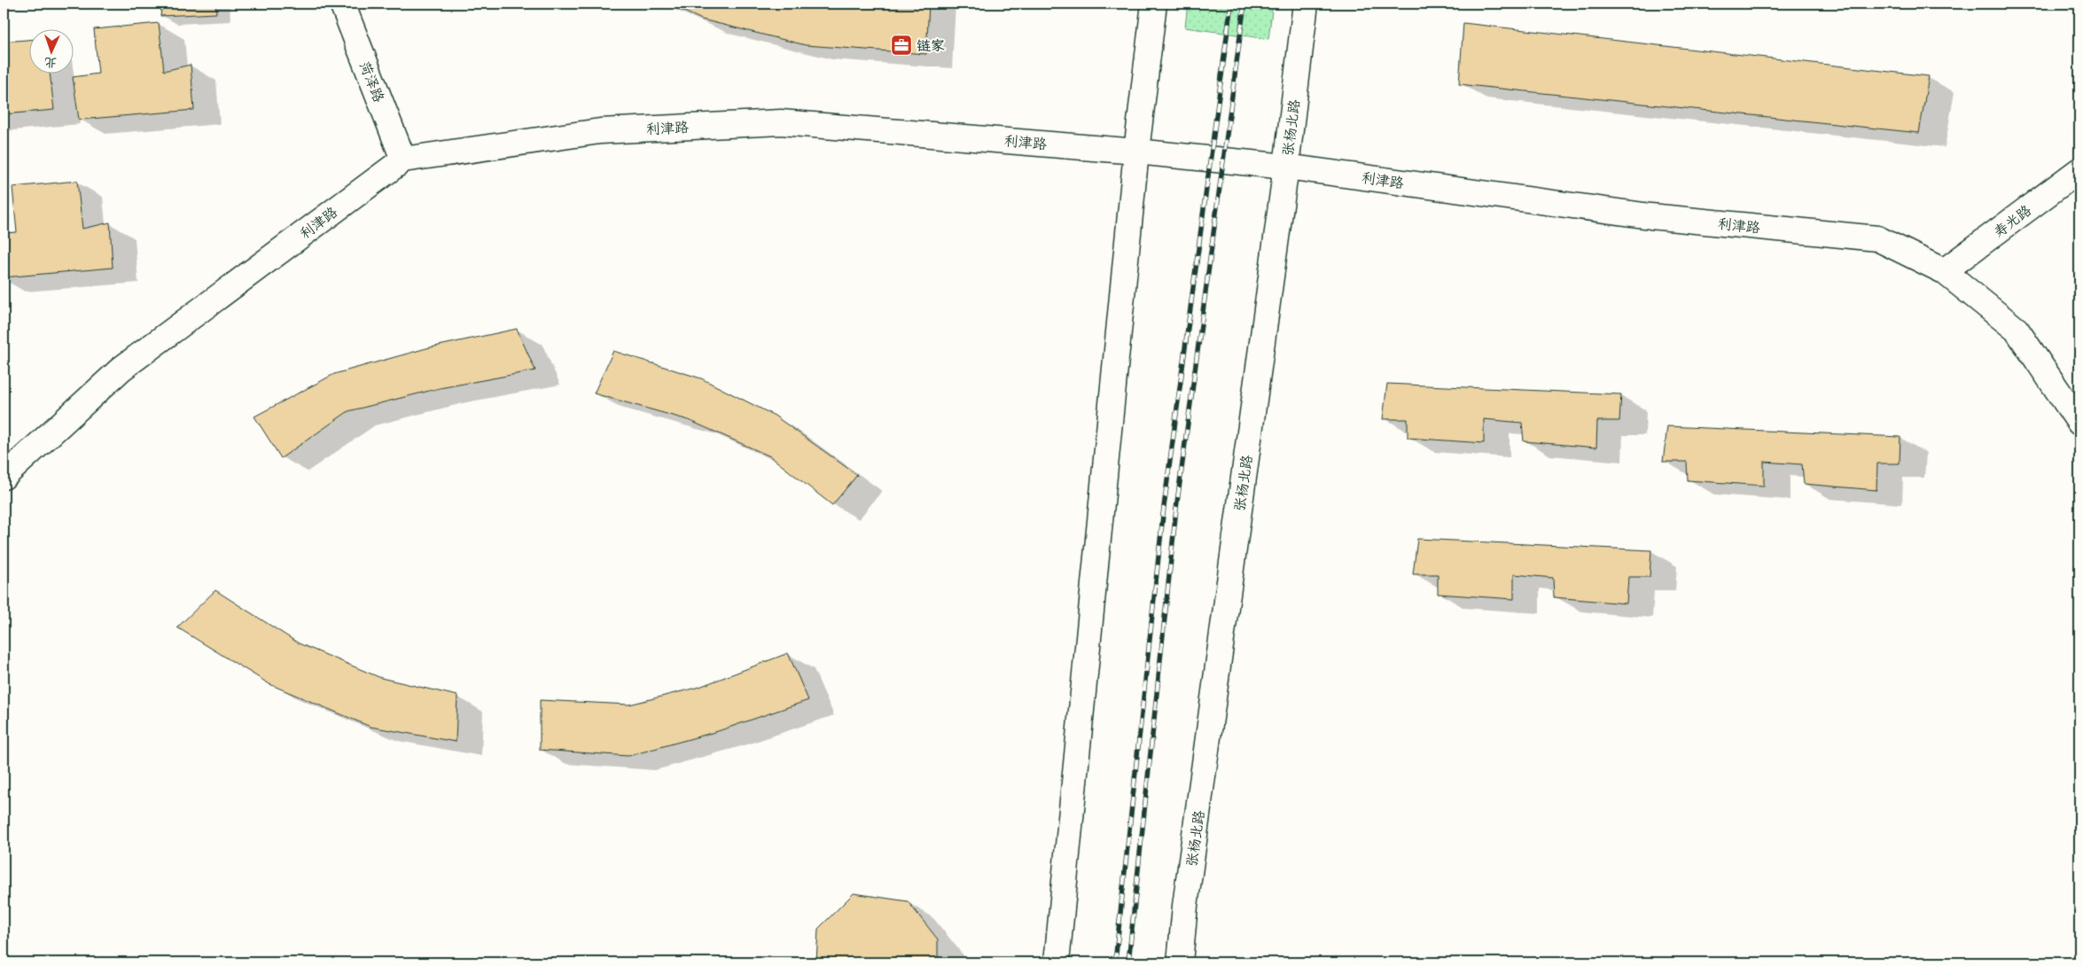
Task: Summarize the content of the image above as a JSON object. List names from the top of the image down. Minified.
{"streets":{"street":["菏泽路","利津路","张杨北路","寿光路"]},"crossings":[["菏泽路","利津路"],["利津路","张杨北路"],["利津路","寿光路"]],"places":{"office":["链家"]},"north":"bottom"}
